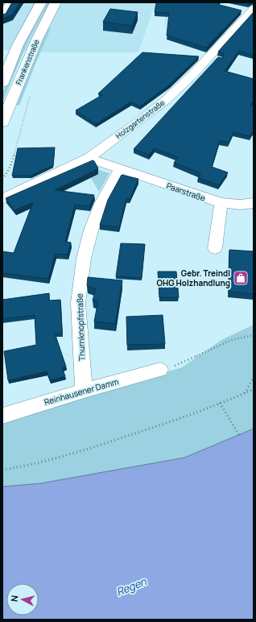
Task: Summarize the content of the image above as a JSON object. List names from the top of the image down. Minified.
{"streets":{"main road":["Frankenstraße"],"street":["Holzgartenstraße","Paarstraße","Thurnknopfstraße","Reinhausener Damm"]},"crossings":[["Paarstraße","Thurnknopfstraße"],["Thurnknopfstraße","Reinhausener Damm"]],"water":["Regen"],"places":{"shop":["Gebr. Treindl OHG Holzhandlung"]},"north":"left"}
